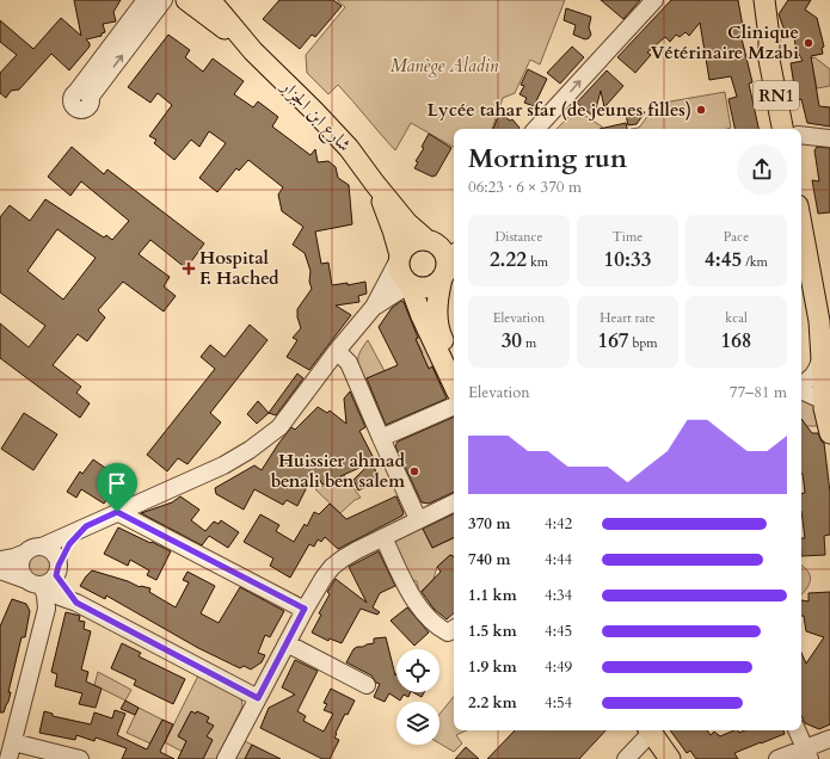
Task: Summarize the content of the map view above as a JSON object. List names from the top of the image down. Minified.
{"streets":{"main road":["RN1","شارع ابن الجزار"]},"parks":["Manège Aladin"],"places":{"other":["Clinique Vétérinaire Mzabi","Lycée tahar sfar (de jeunes filles)","Huissier ahmad benali ben salem"],"health":["Hospital F. Hached"]},"page":{"heading":["Morning run","06:23 · 6 × 370 m"],"stats":[["Distance","2.22 km"],["Time","10:33"],["Pace","4:45 /km"],["Elevation","30 m"],["Heart rate","167 bpm"],["kcal","168"]],"chart":["Elevation","77–81 m"],"list":[{"name":"370 m","note":"4:42"},{"name":"740 m","note":"4:44"},{"name":"1.1 km","note":"4:34"},{"name":"1.5 km","note":"4:45"},{"name":"1.9 km","note":"4:49"},{"name":"2.2 km","note":"4:54"}]}}
